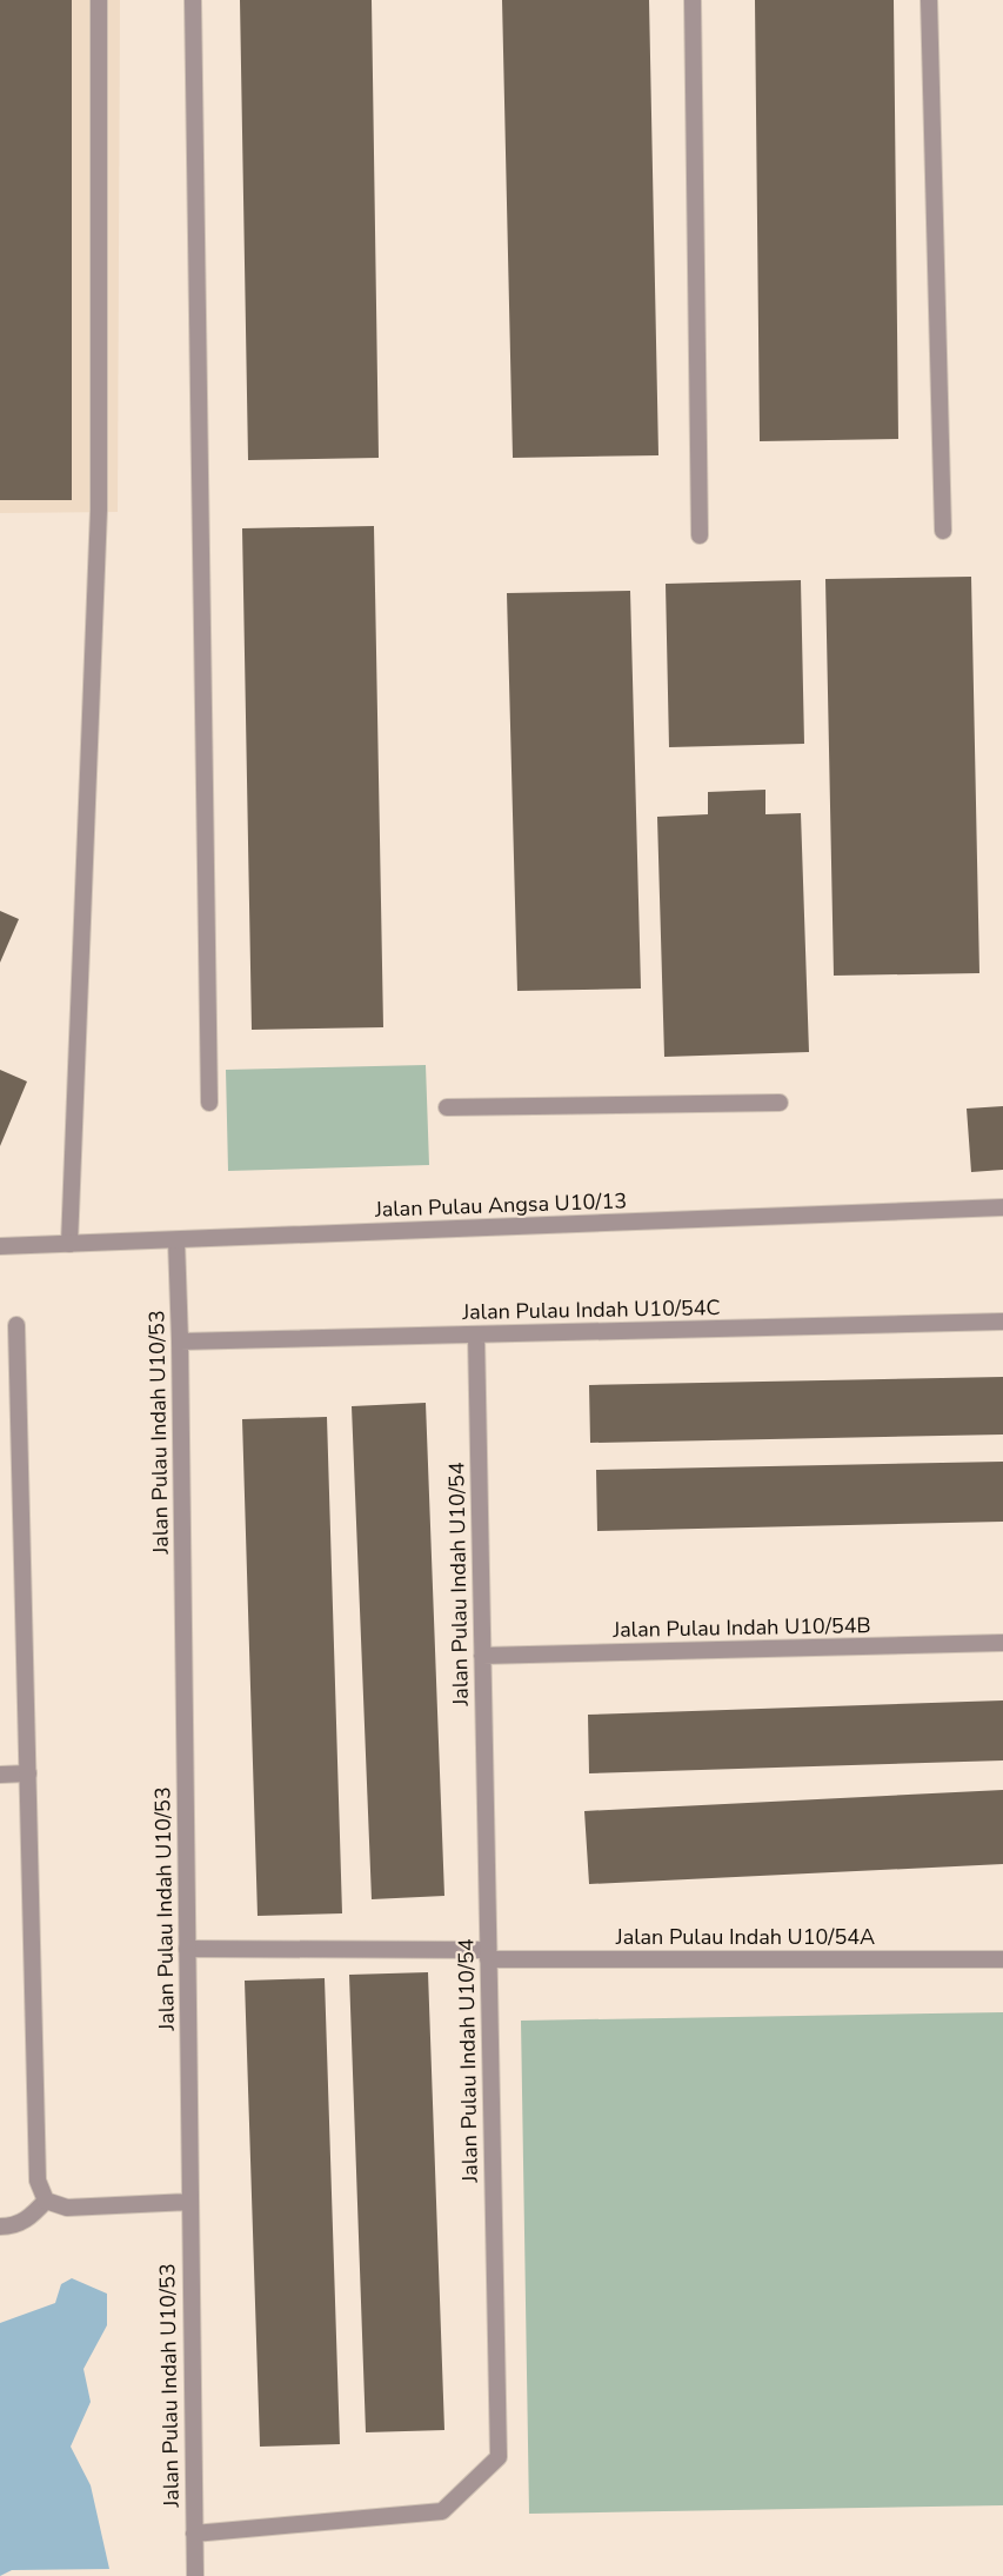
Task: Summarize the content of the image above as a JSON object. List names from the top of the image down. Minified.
{"streets":{"street":["Jalan Pulau Angsa U10/13","Jalan Pulau Indah U10/54C","Jalan Pulau Indah U10/53","Jalan Pulau Indah U10/54","Jalan Pulau Indah U10/54B","Jalan Pulau Indah U10/54A"]},"crossings":[["Jalan Pulau Angsa U10/13","Jalan Pulau Indah U10/53"],["Jalan Pulau Indah U10/54C","Jalan Pulau Indah U10/53"],["Jalan Pulau Indah U10/54C","Jalan Pulau Indah U10/54"],["Jalan Pulau Indah U10/53","Jalan Pulau Indah U10/54"],["Jalan Pulau Indah U10/53","Jalan Pulau Indah U10/54A"],["Jalan Pulau Indah U10/54","Jalan Pulau Indah U10/54B"],["Jalan Pulau Indah U10/54","Jalan Pulau Indah U10/54A"]]}
